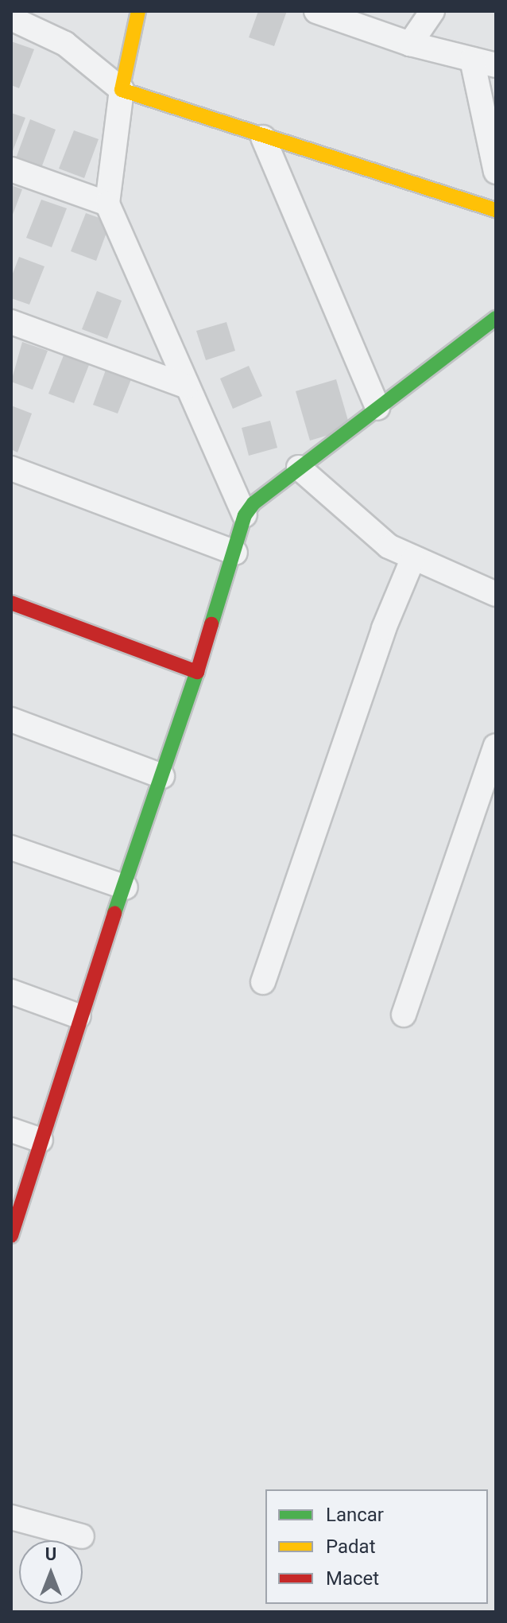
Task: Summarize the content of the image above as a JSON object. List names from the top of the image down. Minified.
{"legend":["Lancar","Padat","Macet"],"north":"top"}
